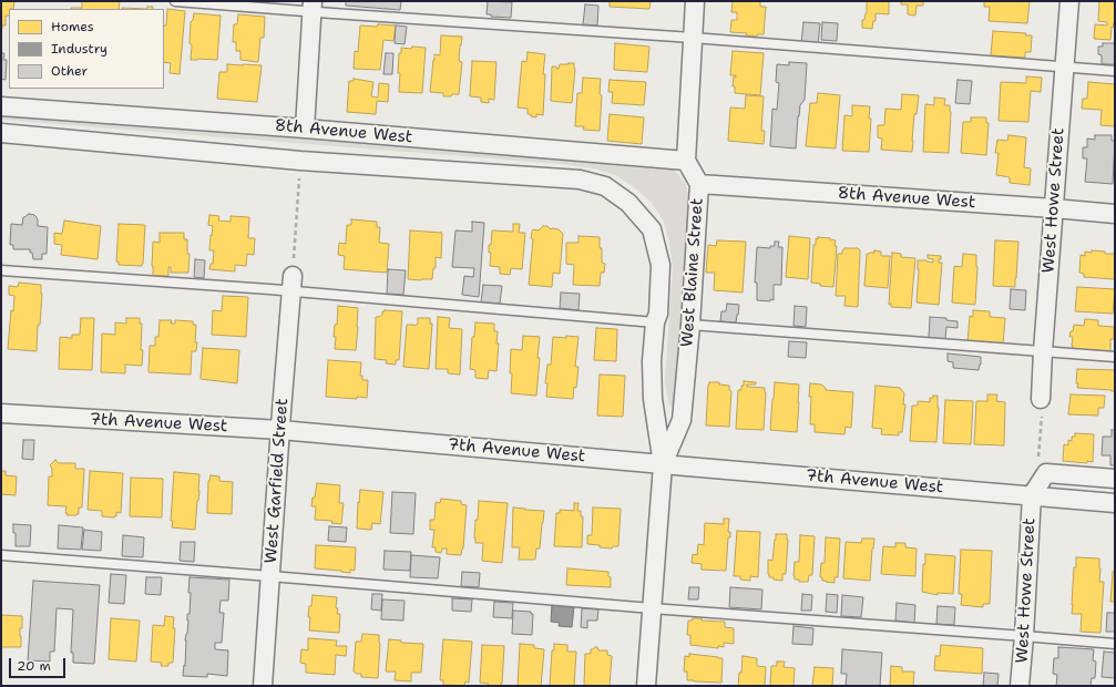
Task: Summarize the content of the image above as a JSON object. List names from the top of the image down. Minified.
{"streets":{"street":["8th Avenue West","West Howe Street","West Blaine Street","7th Avenue West","West Garfield Street"]},"crossings":[["8th Avenue West","West Howe Street"],["8th Avenue West","West Blaine Street"],["West Howe Street","7th Avenue West"],["West Blaine Street","7th Avenue West"],["7th Avenue West","West Garfield Street"]],"legend":["Homes","Industry","Other"],"scale_bar":"20 m"}
